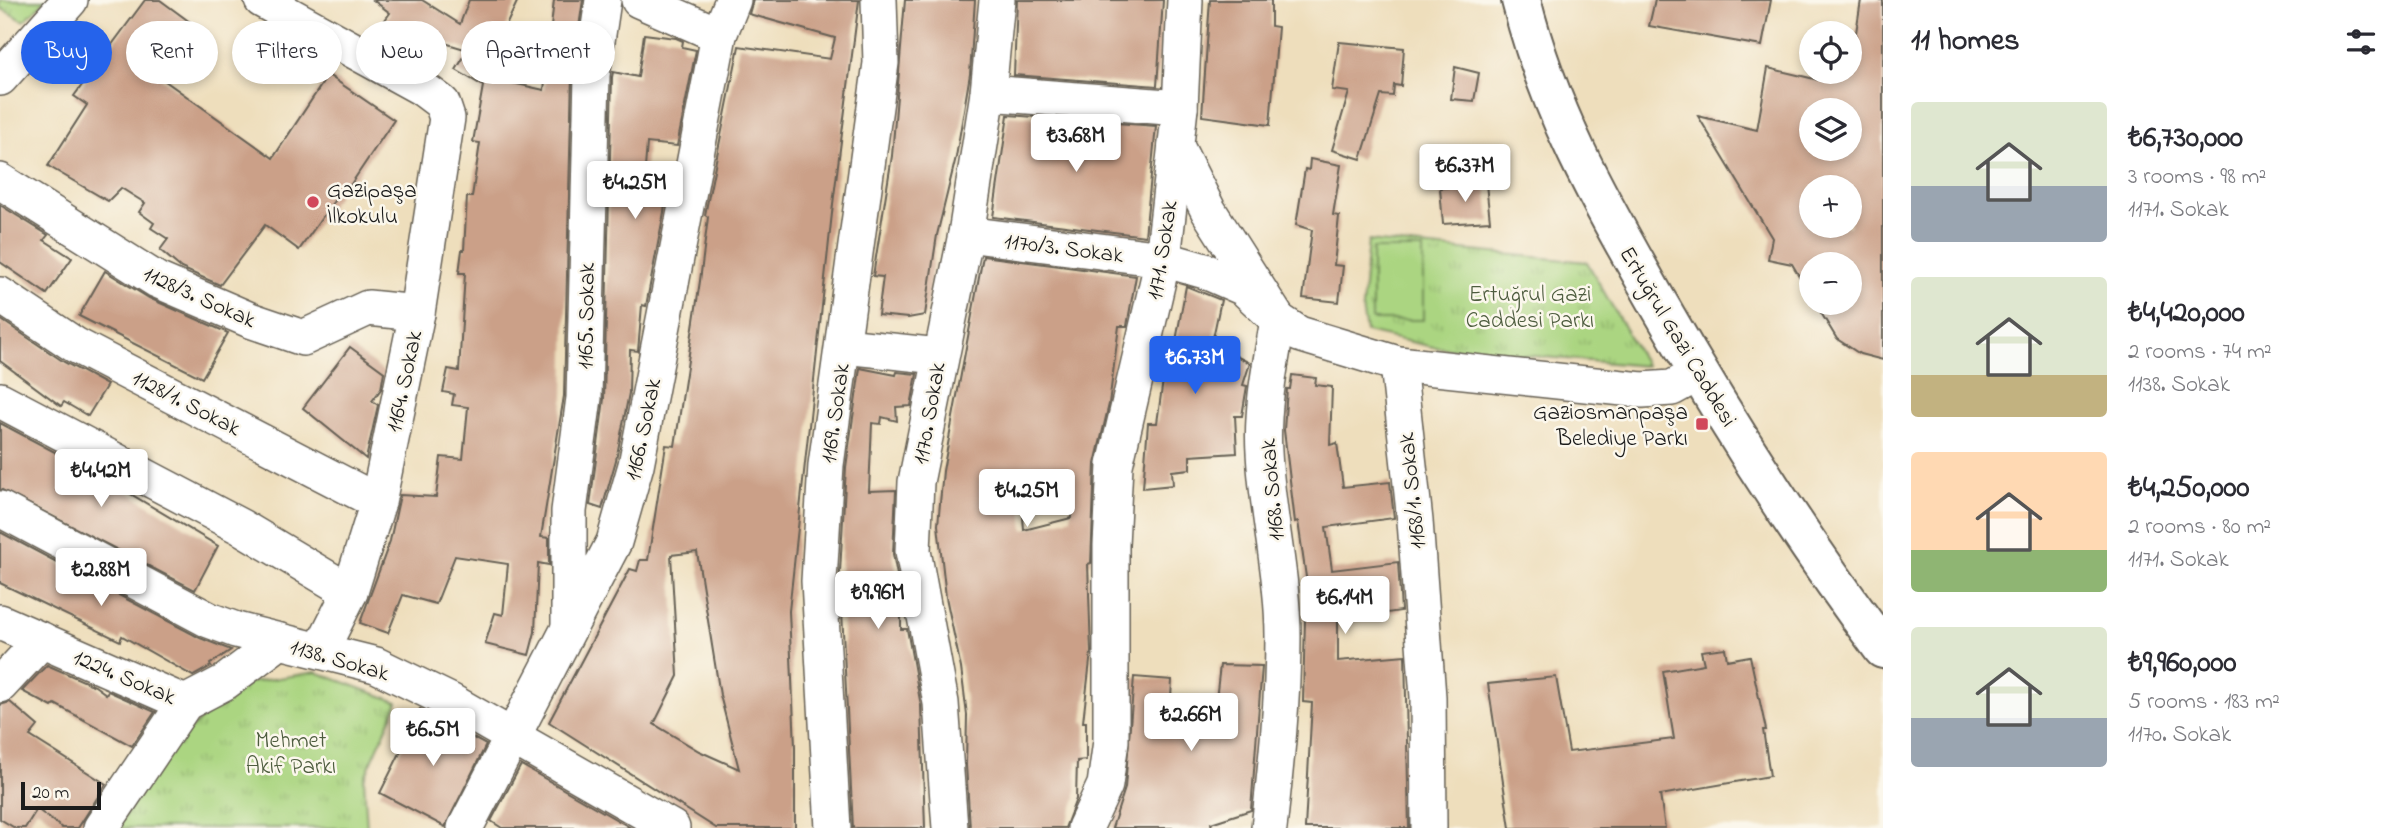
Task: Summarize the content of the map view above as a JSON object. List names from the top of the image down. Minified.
{"streets":{"main road":["Ertuğrul Gazi Caddesi"],"street":["1170/3. Sokak","1171. Sokak","1128/3. Sokak","1165. Sokak","1164. Sokak","1128/1. Sokak","1169. Sokak","1170. Sokak","1166. Sokak","1168. Sokak","1168/1. Sokak","1138. Sokak","1224. Sokak"]},"crossings":[["1170/3. Sokak","1171. Sokak"],["1170/3. Sokak","1170. Sokak"],["1170/3. Sokak","1168. Sokak"],["1128/3. Sokak","1164. Sokak"],["1165. Sokak","1166. Sokak"],["1164. Sokak","1128/1. Sokak"],["1164. Sokak","1138. Sokak"],["1166. Sokak","1138. Sokak"],["1138. Sokak","1224. Sokak"]],"parks":["Ertuğrul Gazi Caddesi Parkı","Mehmet Akif Parkı"],"places":{"other":["Gazipaşa İlkokulu"],"transit":["Gaziosmanpaşa Belediye Parkı"]},"scale_bar":"20 m","page":{"heading":"11 homes","map_buttons":["+","−"],"chip":["Buy","Rent","Filters","New","Apartment"],"list":[{"name":"₺6,730,000","note":"3 rooms · 98 m² · 1171. Sokak"},{"name":"₺4,420,000","note":"2 rooms · 74 m² · 1138. Sokak"},{"name":"₺4,250,000","note":"2 rooms · 80 m² · 1171. Sokak"},{"name":"₺9,960,000","note":"5 rooms · 183 m² · 1170. Sokak"}],"price":["₺3.68M","₺6.37M","₺4.25M","₺6.73M","₺4.42M","₺4.25M","₺2.88M","₺9.96M","₺6.14M","₺2.66M","₺6.5M"],"scale":"20 m"}}
